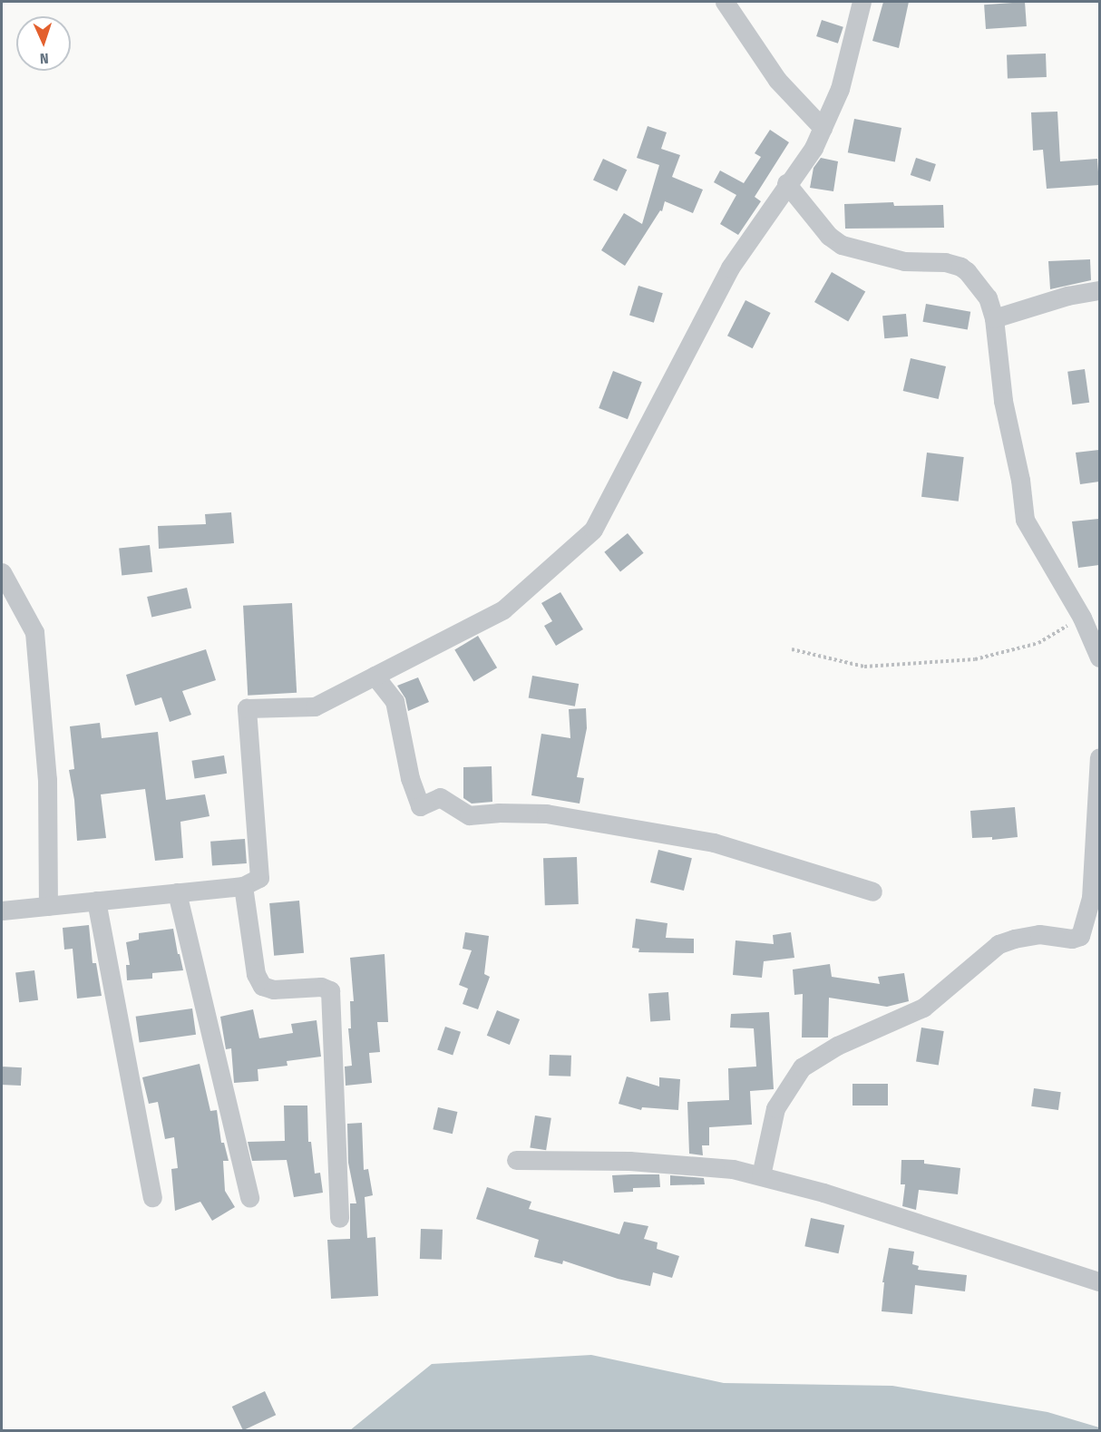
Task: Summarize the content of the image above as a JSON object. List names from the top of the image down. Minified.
{"north":"bottom"}
